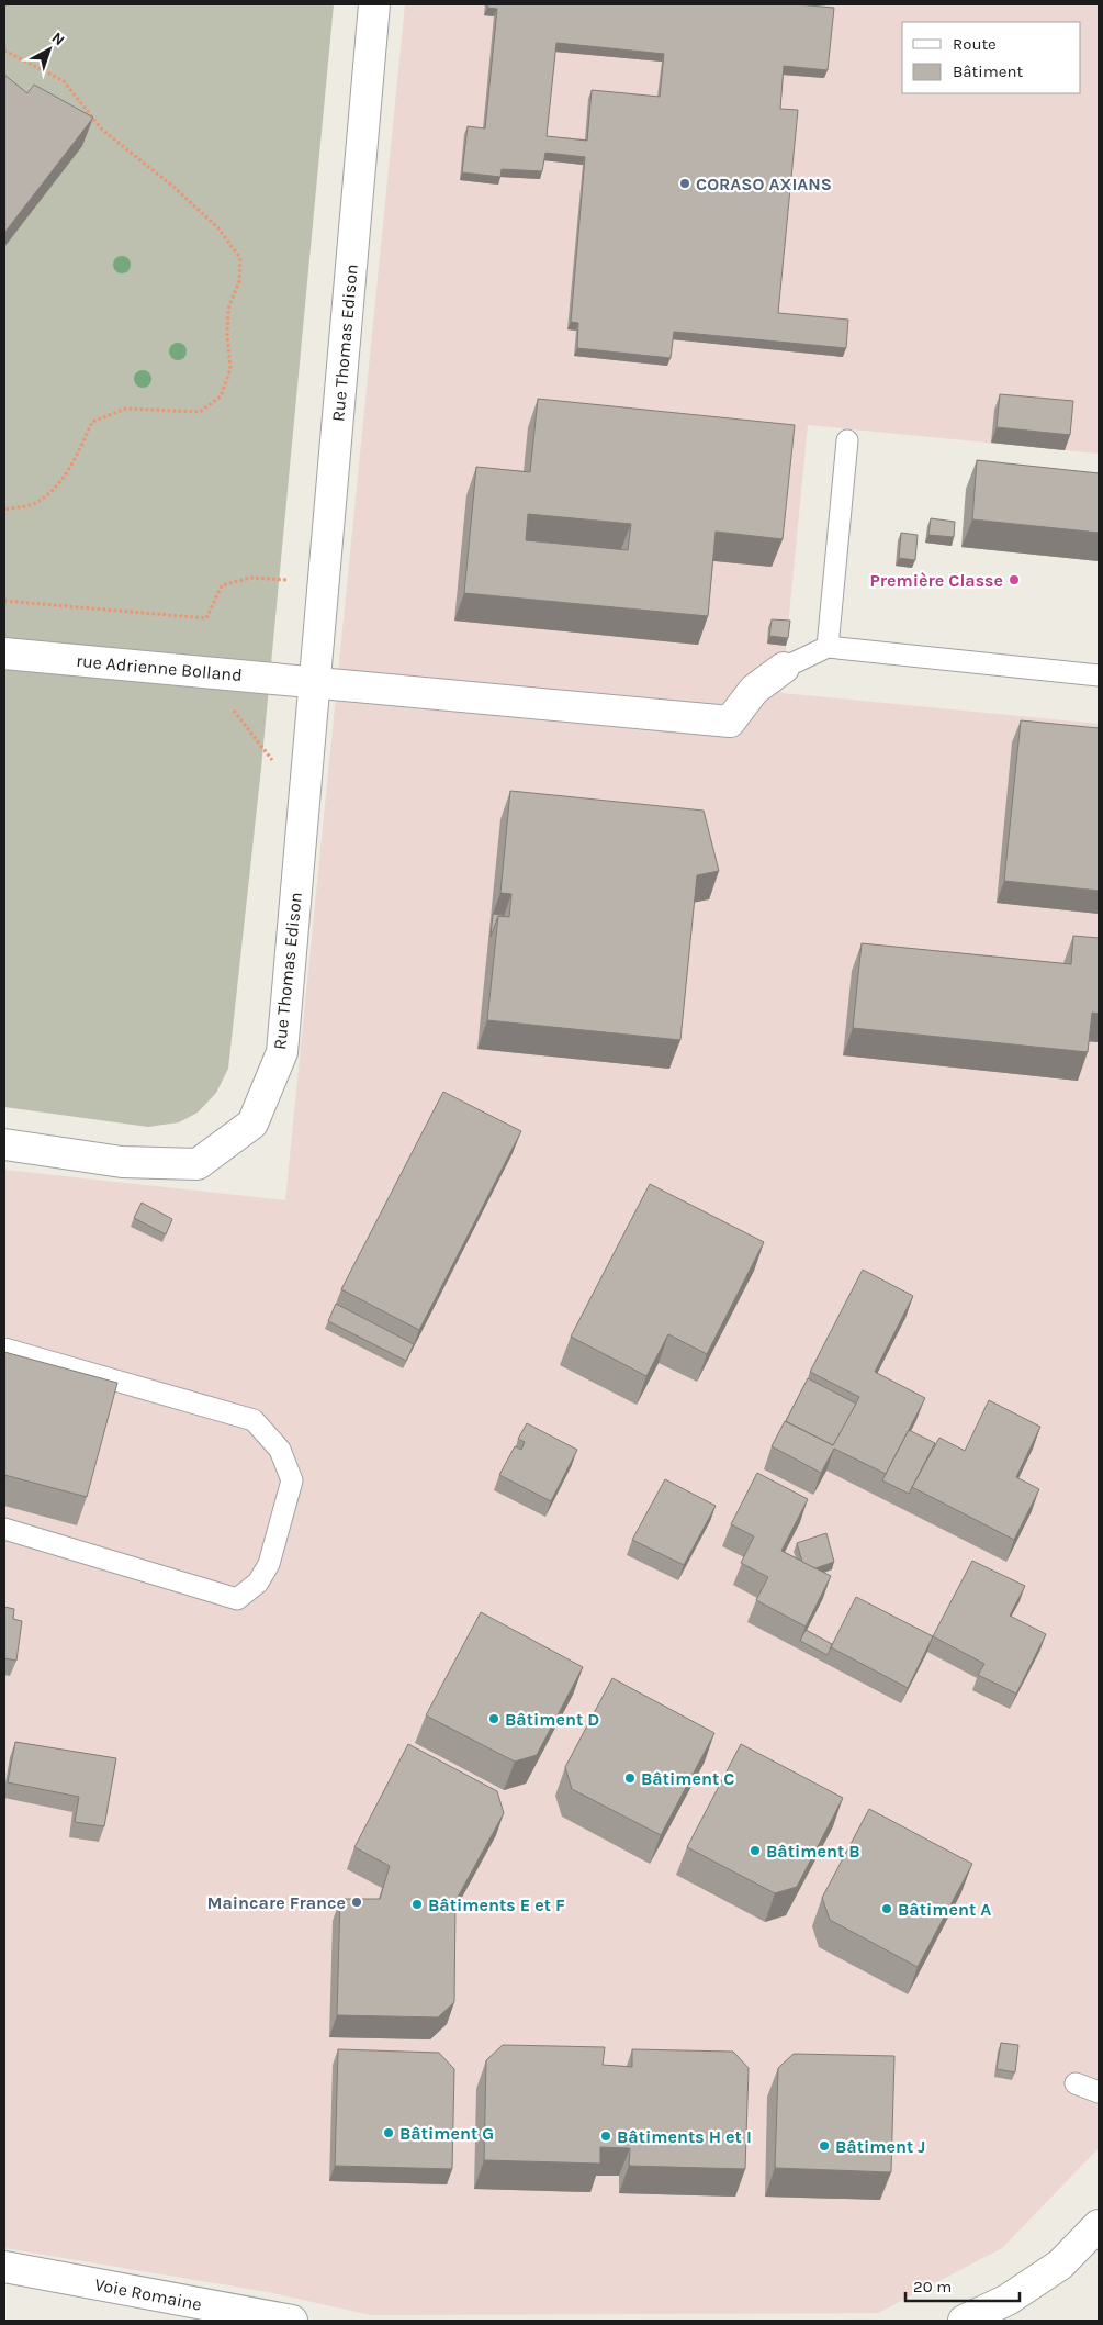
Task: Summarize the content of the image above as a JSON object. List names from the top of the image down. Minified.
{"streets":{"street":["Rue Thomas Edison","rue Adrienne Bolland","Voie Romaine"]},"crossings":[["Rue Thomas Edison","rue Adrienne Bolland"]],"places":["CORASO AXIANS","Première Classe","Bâtiment D","Bâtiment C","Bâtiment B","Maincare France","Bâtiments E et F","Bâtiment A","Bâtiment G","Bâtiments H et I","Bâtiment J"],"legend":["Route","Bâtiment"],"scale_bar":"20 m","north":"top right"}
